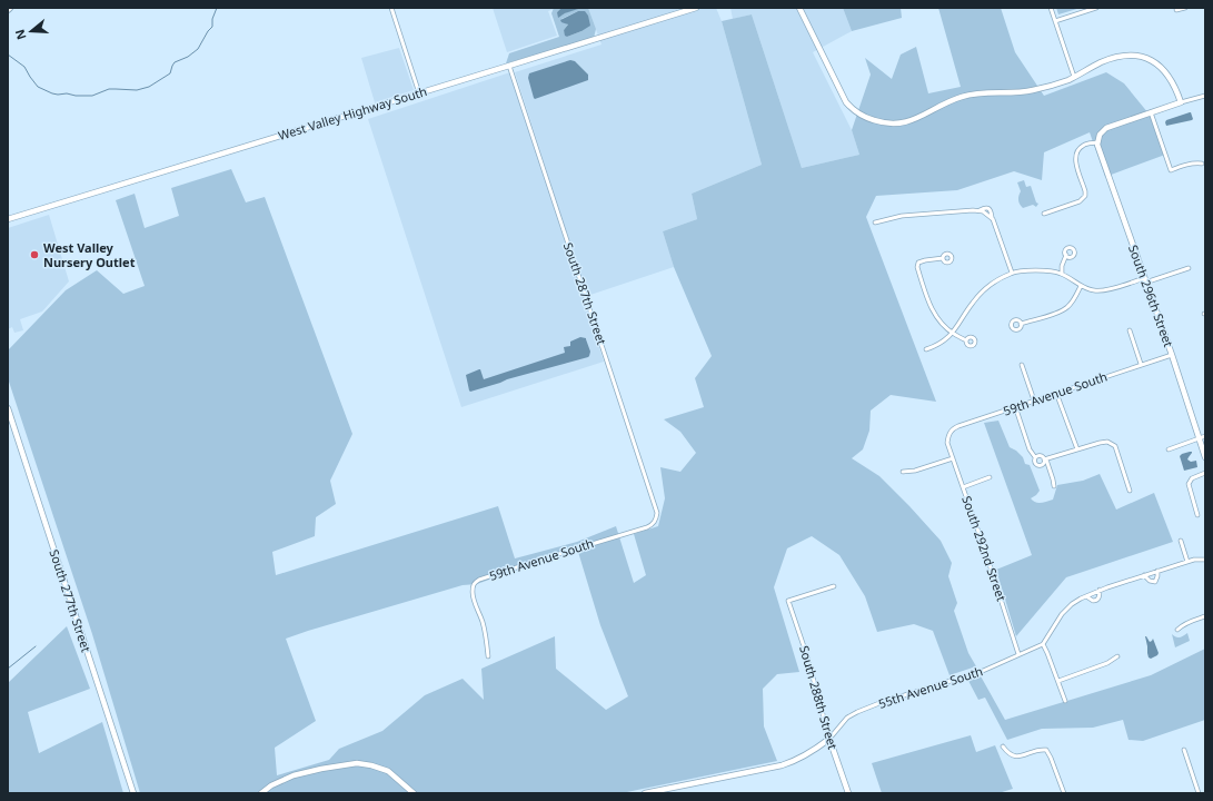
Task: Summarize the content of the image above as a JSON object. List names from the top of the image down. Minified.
{"streets":{"street":["West Valley Highway South","South 287th Street","South 296th Street","59th Avenue South","South 292nd Street","South 277th Street","55th Avenue South","South 288th Street"]},"crossings":[["West Valley Highway South","South 287th Street"],["South 287th Street","59th Avenue South"],["South 296th Street","59th Avenue South"],["59th Avenue South","South 292nd Street"],["South 292nd Street","55th Avenue South"],["55th Avenue South","South 288th Street"]],"places":["West Valley Nursery Outlet"],"north":"left"}
